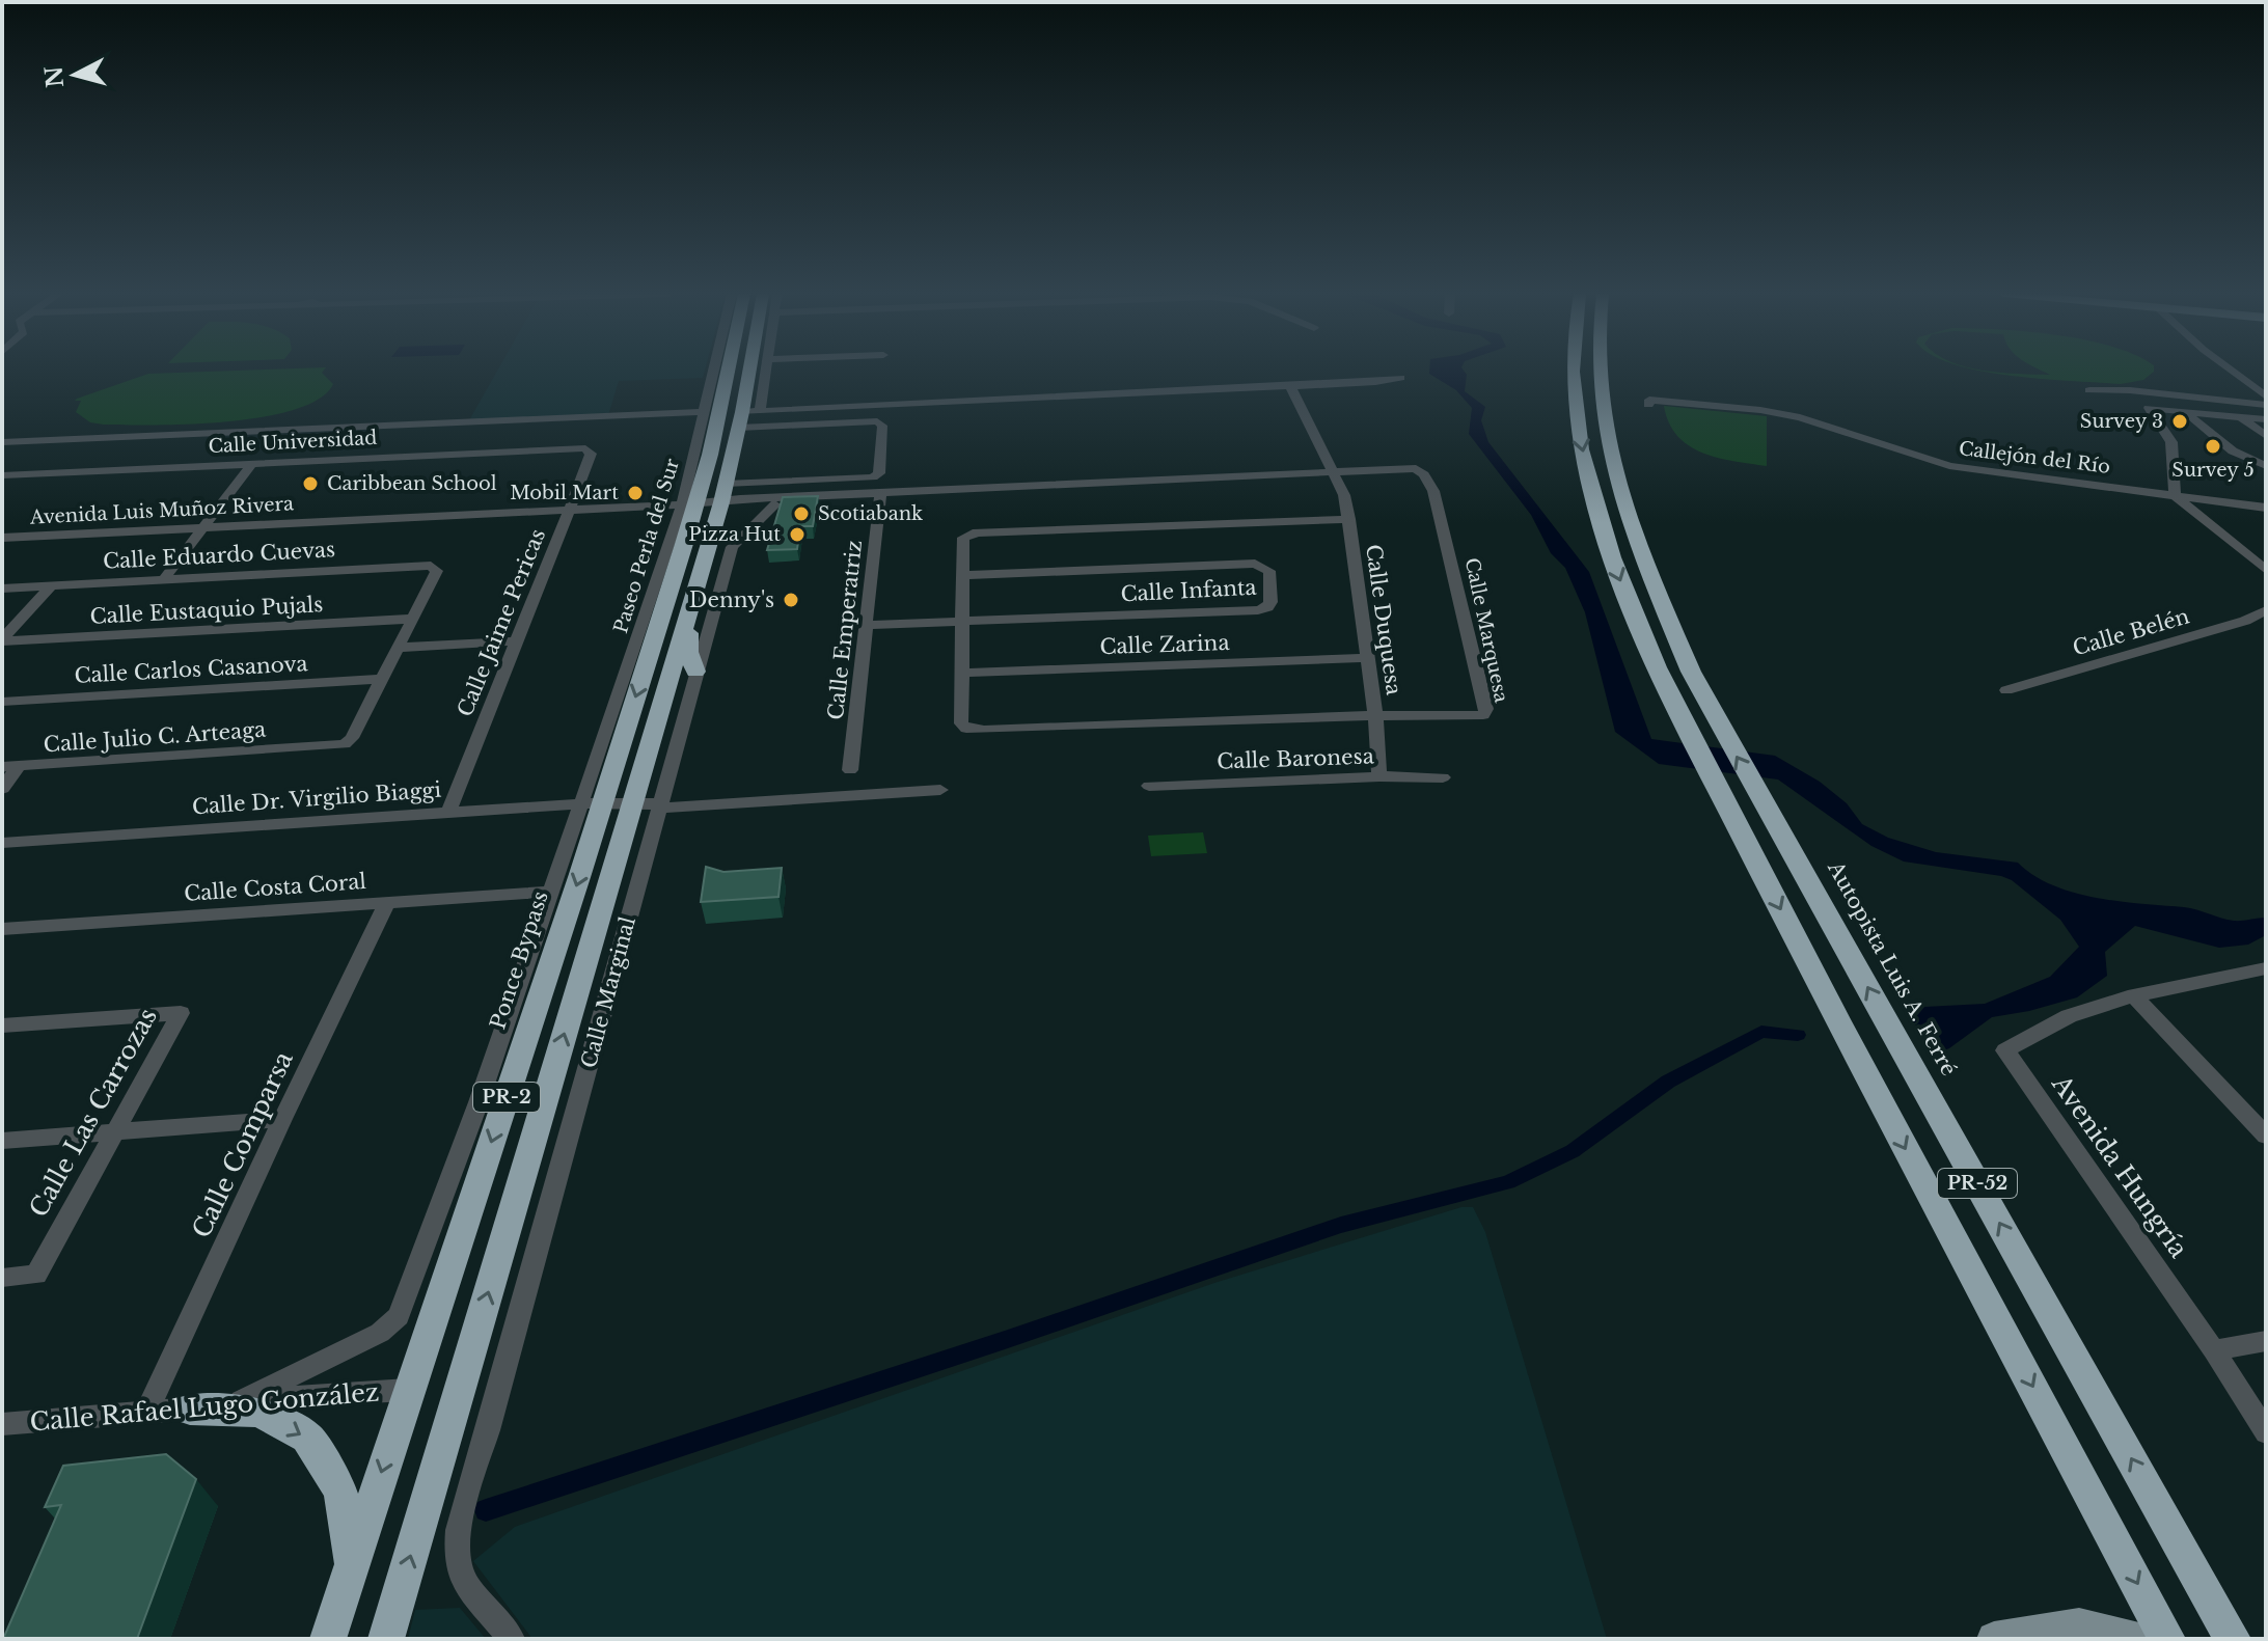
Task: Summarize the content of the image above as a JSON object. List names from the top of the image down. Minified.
{"streets":{"highway":["Ponce Bypass","Autopista Luis A. Ferré","PR-2","PR-52"],"street":["Calle Universidad","Callejón del Río","Avenida Luis Muñoz Rivera","Paseo Perla del Sur","Calle Eduardo Cuevas","Calle Infanta","Calle Eustaquio Pujals","Calle Duquesa","Calle Jaime Pericas","Calle Emperatriz","Calle Marquesa","Calle Belén","Calle Zarina","Calle Carlos Casanova","Calle Julio C. Arteaga","Calle Baronesa","Calle Dr. Virgilio Biaggi","Calle Costa Coral","Calle Marginal","Calle Las Carrozas","Calle Comparsa","Avenida Hungría","Calle Rafael Lugo González"]},"crossings":[["Calle Universidad","Calle Jaime Pericas"],["Avenida Luis Muñoz Rivera","Paseo Perla del Sur"],["Avenida Luis Muñoz Rivera","Calle Jaime Pericas"],["Avenida Luis Muñoz Rivera","Calle Marquesa"],["Avenida Luis Muñoz Rivera","Ponce Bypass"],["Paseo Perla del Sur","Ponce Bypass"],["Calle Eduardo Cuevas","Calle Eustaquio Pujals"],["Calle Infanta","Calle Emperatriz"],["Calle Infanta","Calle Marquesa"],["Calle Duquesa","Calle Marquesa"],["Calle Duquesa","Calle Zarina"],["Calle Duquesa","Calle Baronesa"],["Calle Jaime Pericas","Calle Dr. Virgilio Biaggi"],["Calle Emperatriz","Calle Marquesa"],["Calle Marquesa","Calle Zarina"],["Calle Marquesa","Ponce Bypass"],["Calle Marquesa","Calle Marginal"],["Calle Carlos Casanova","Calle Julio C. Arteaga"],["Calle Dr. Virgilio Biaggi","Ponce Bypass"],["Calle Dr. Virgilio Biaggi","Calle Marginal"],["Calle Costa Coral","Calle Comparsa"],["Ponce Bypass","Calle Marginal"],["Ponce Bypass","Calle Rafael Lugo González"],["Calle Comparsa","Calle Rafael Lugo González"]],"places":["Survey 3","Survey 5","Caribbean School","Mobil Mart","Scotiabank","Pizza Hut","Denny's"],"north":"left"}
